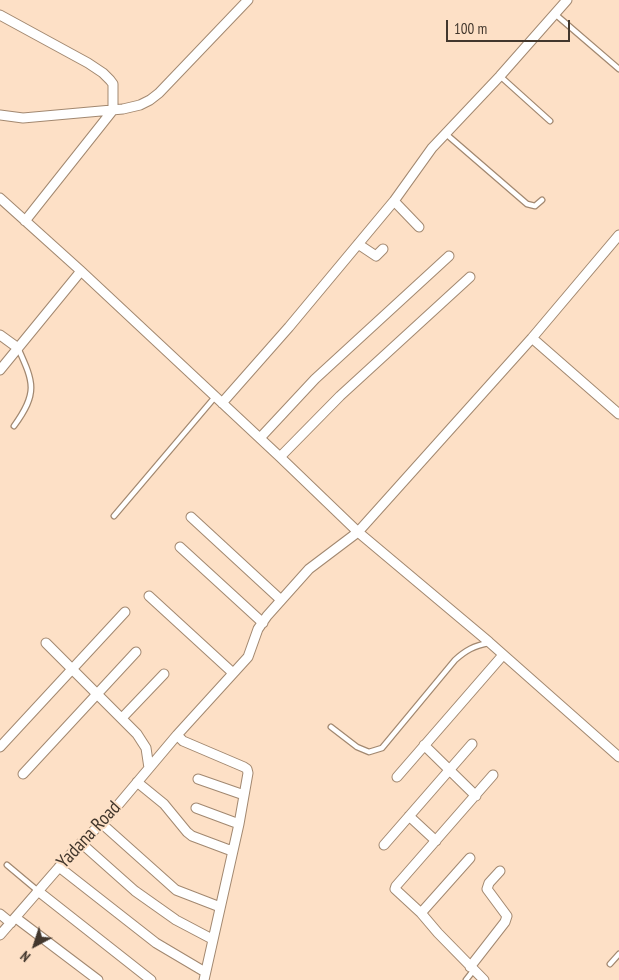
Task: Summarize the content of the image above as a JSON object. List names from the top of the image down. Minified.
{"streets":{"street":["Yadana Road"]},"scale_bar":"100 m","north":"bottom left"}
